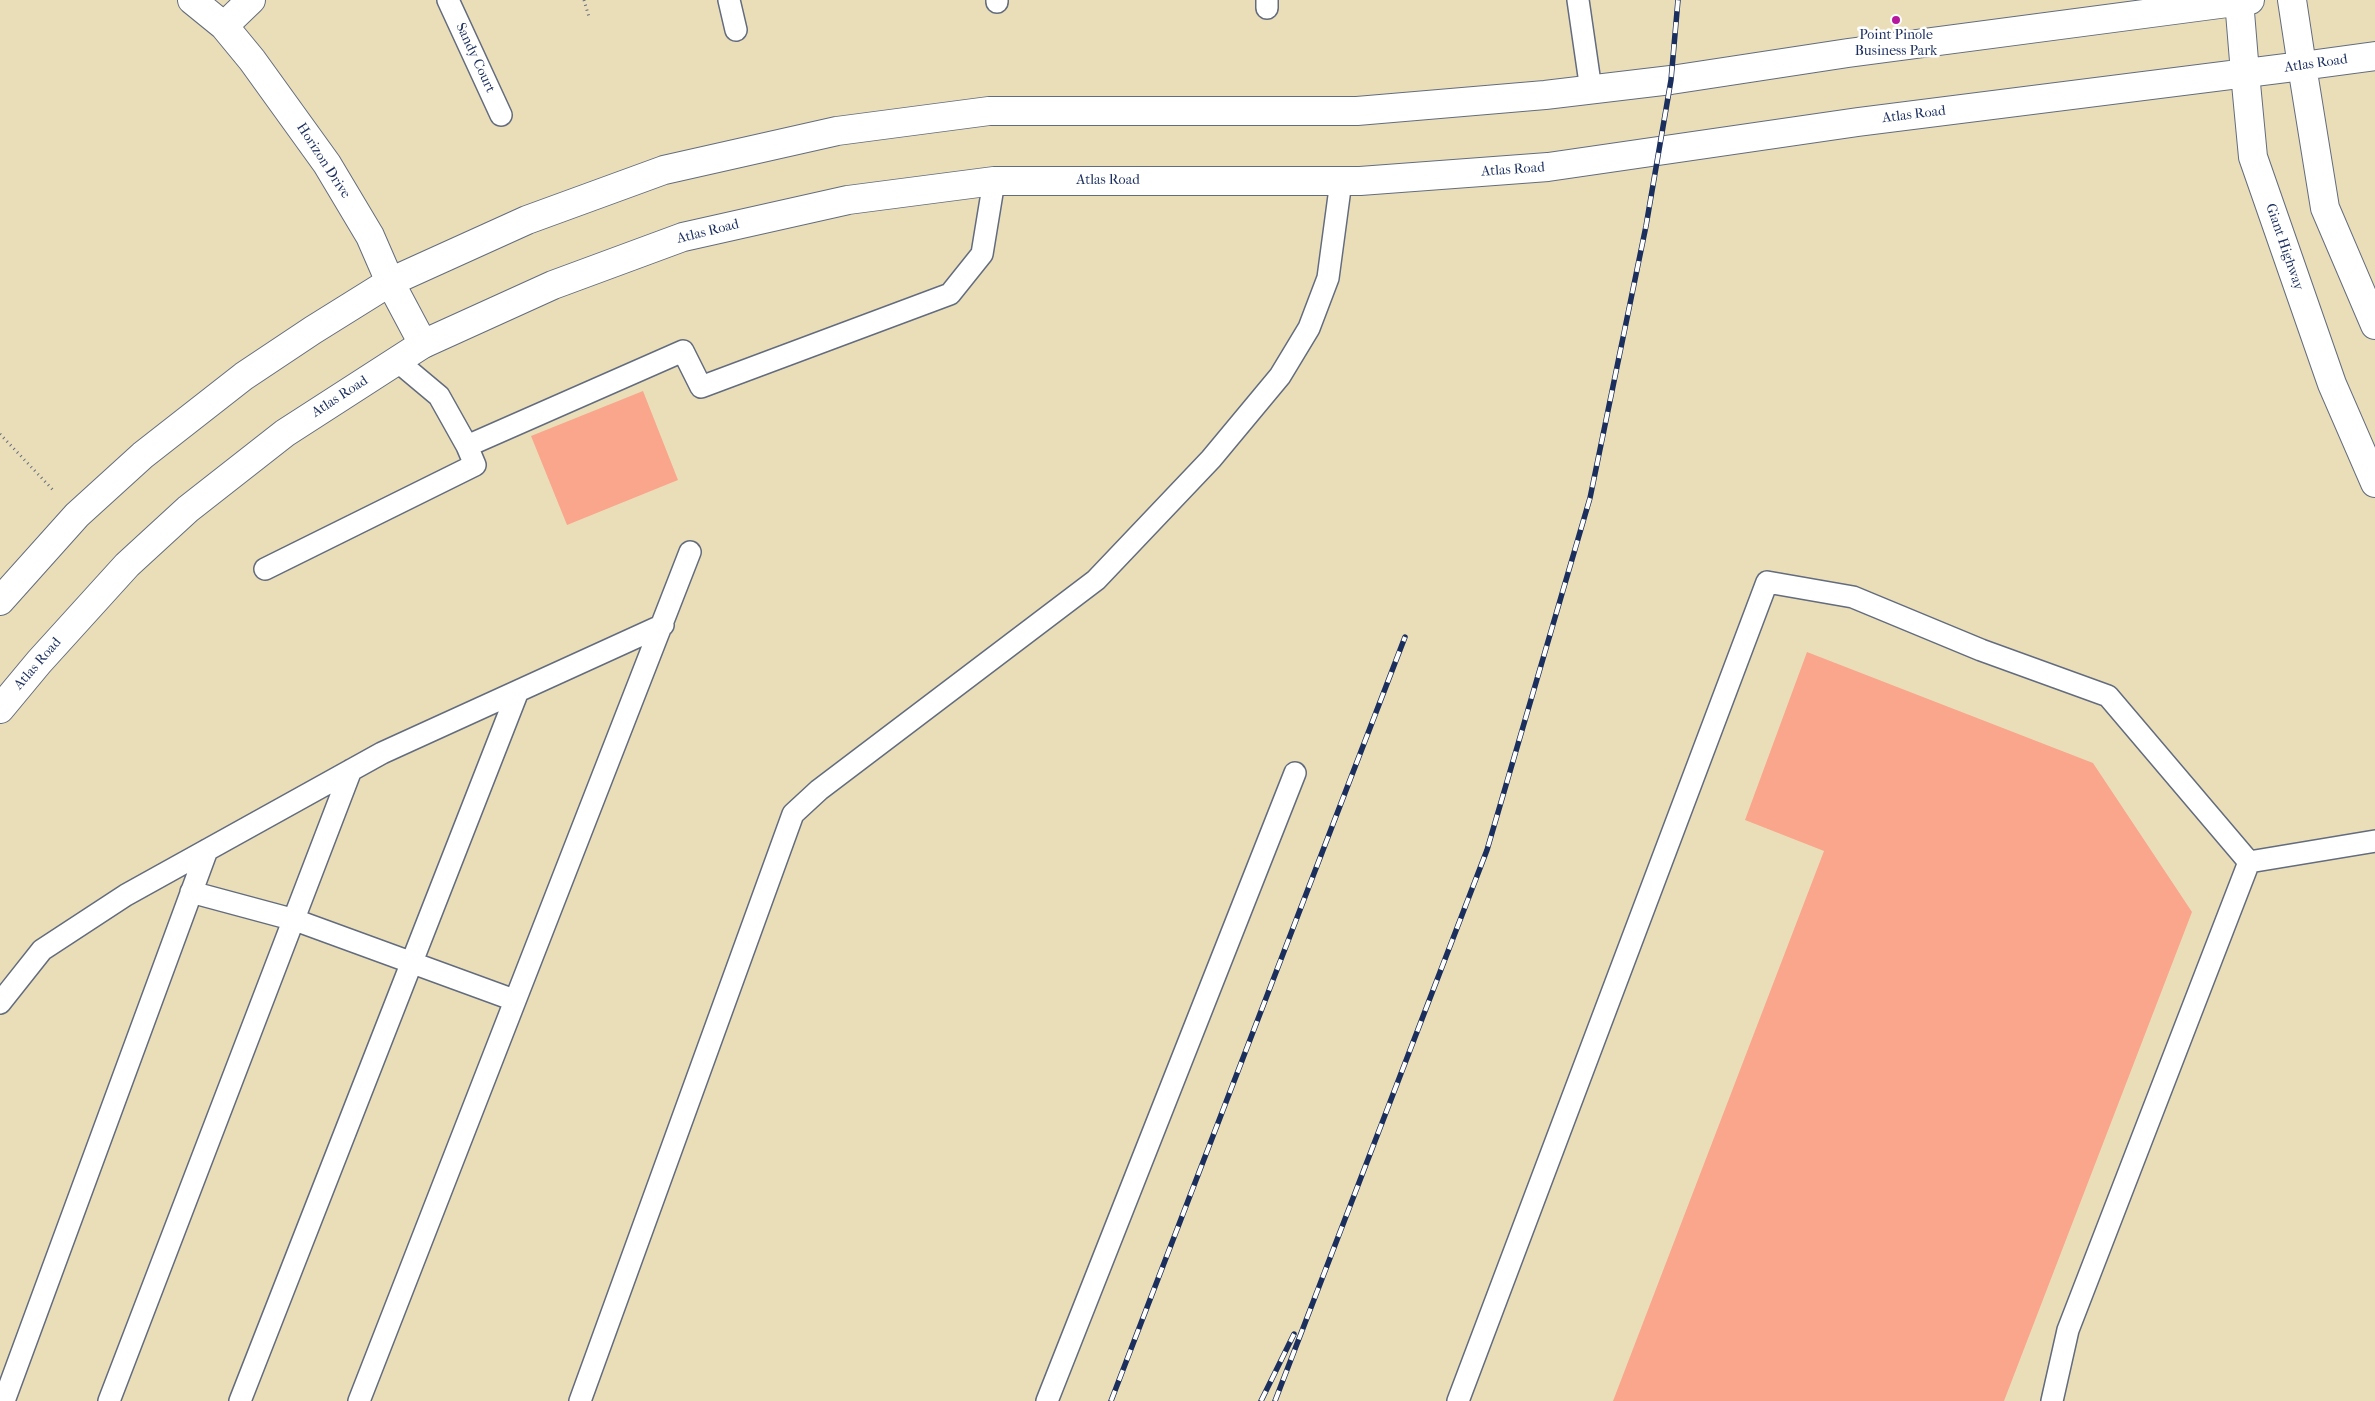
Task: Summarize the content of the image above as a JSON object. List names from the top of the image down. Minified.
{"streets":{"street":["Atlas Road","Horizon Drive","Giant Highway"],"lane":["Sandy Court"]},"crossings":[["Atlas Road","Horizon Drive"],["Atlas Road","Giant Highway"]],"places":["Point Pinole Business Park"]}
